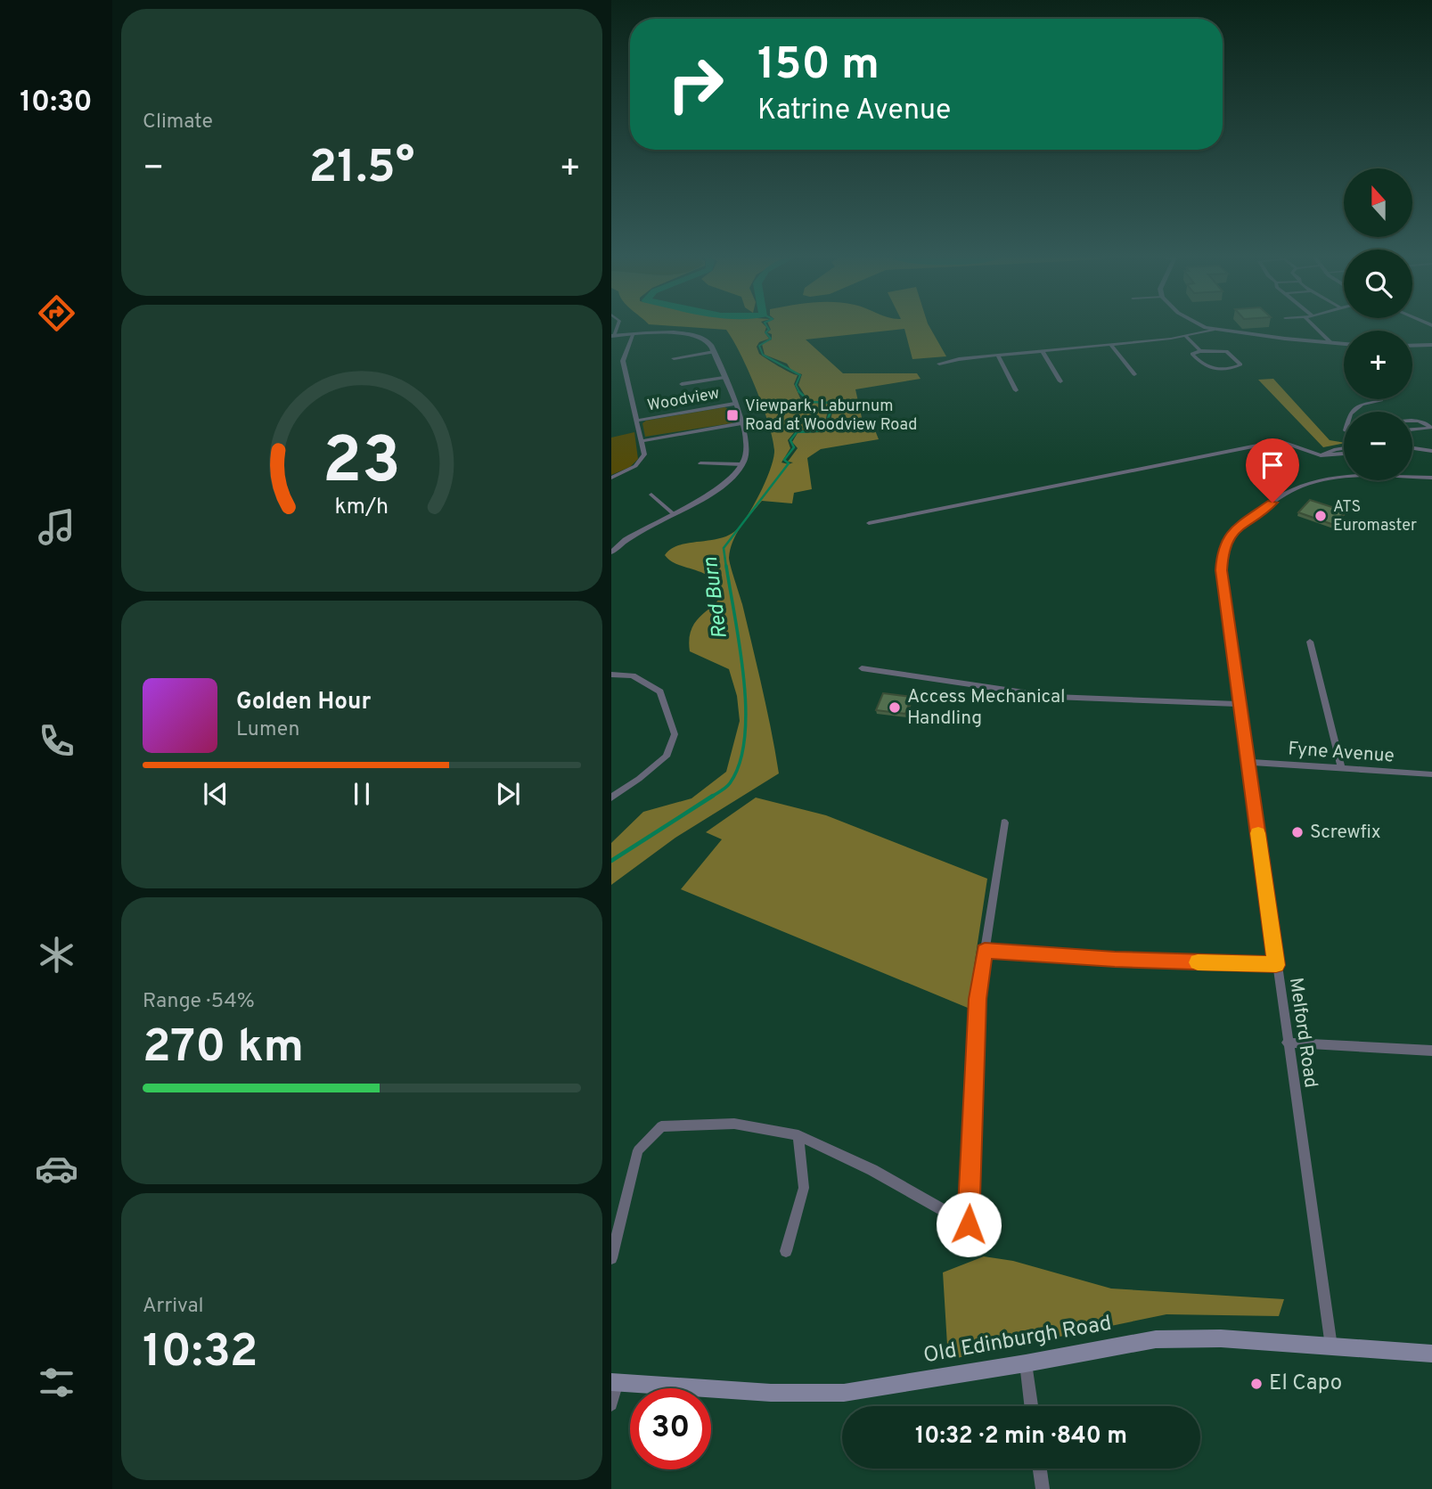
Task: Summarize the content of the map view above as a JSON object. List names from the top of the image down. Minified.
{"streets":{"main road":["Old Edinburgh Road"],"street":["Woodview","Fyne Avenue","Melford Road"]},"crossings":[["Fyne Avenue","Melford Road"],["Melford Road","Old Edinburgh Road"]],"water":["Red Burn"],"places":{"transit":["Viewpark, Laburnum Road at Woodview Road"],"other":["ATS Euromaster","Access Mechanical Handling","Screwfix","El Capo"]},"north":"top","page":{"tabs":"10:30","tile":["Climate",["Range · 54%","270 km"],["Arrival","10:32"]],"turn":["150 m","Katrine Avenue"],"heat":["−","21.5°","+"],"map_buttons":["+","−"],"song":["Golden Hour","Lumen"],"limit":"30","trip":"10:32 · 2 min · 840 m","gauge":["23","km/h"]}}
